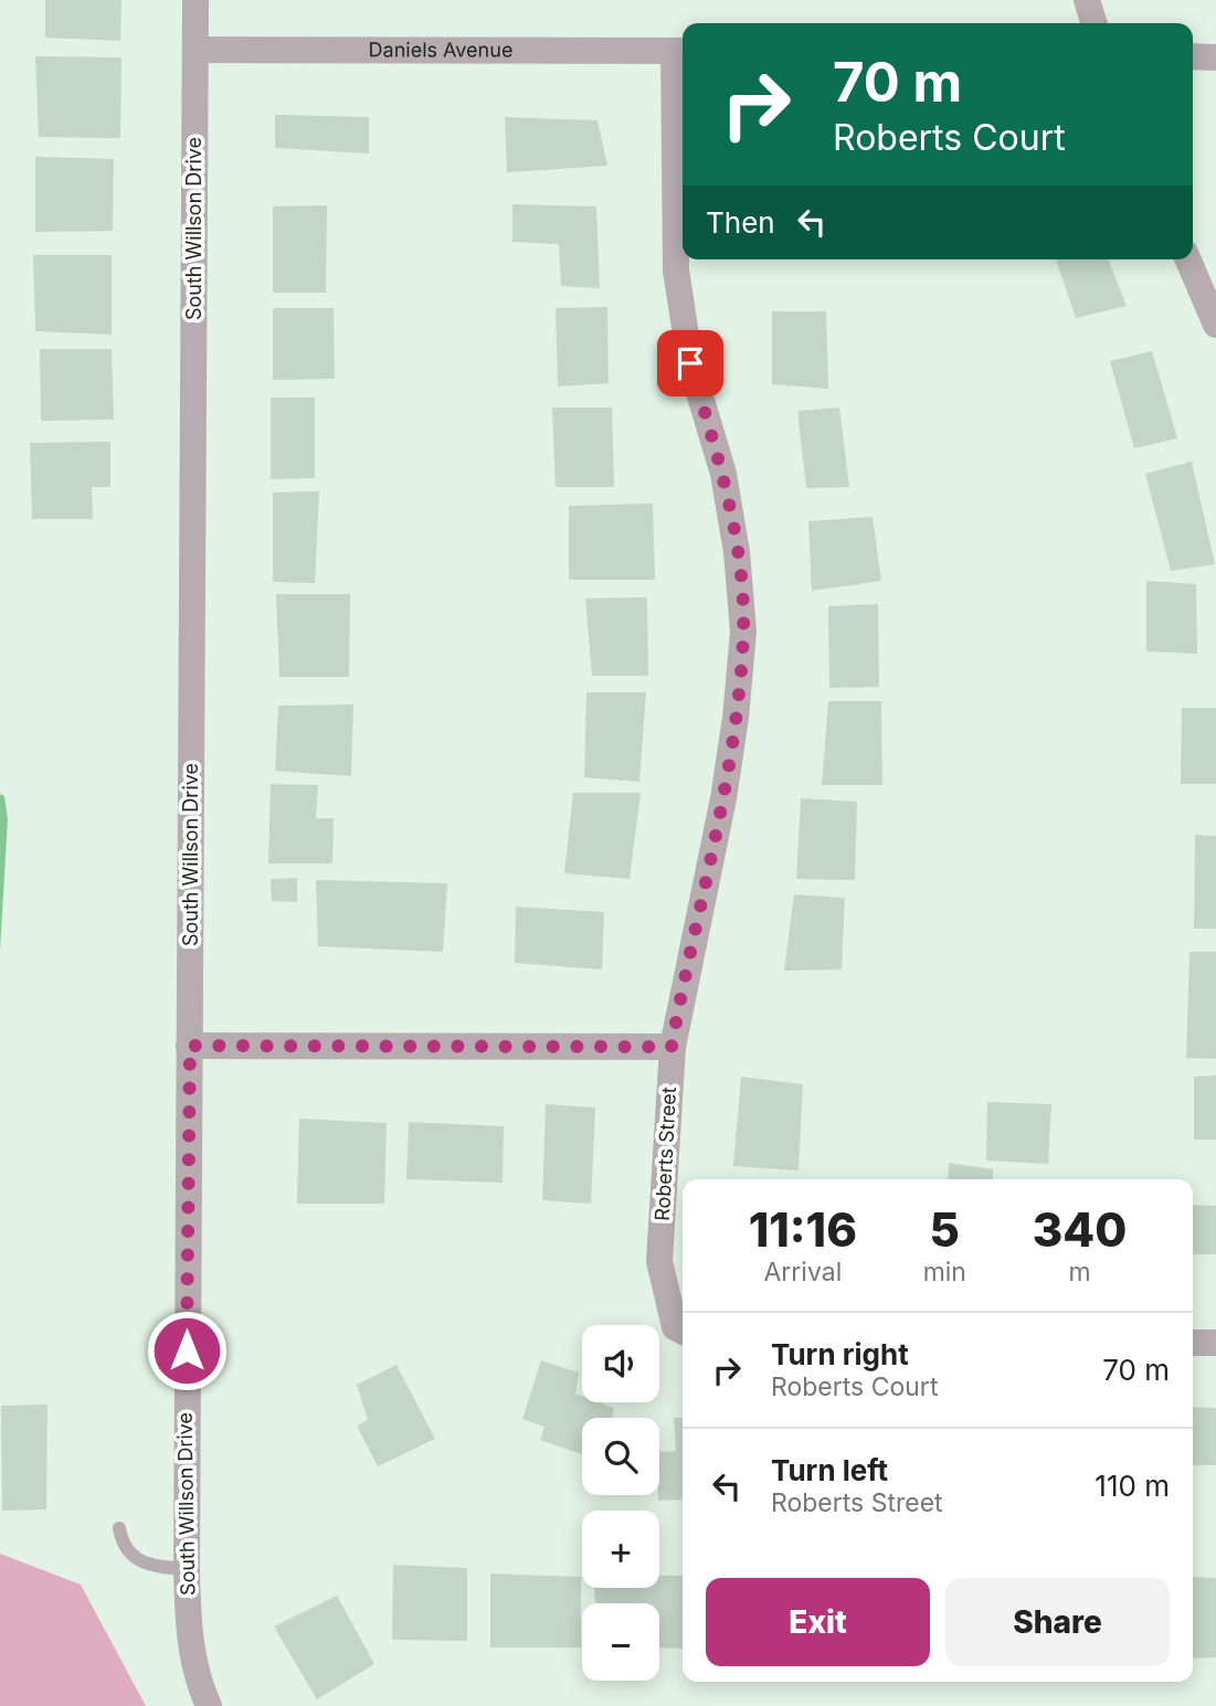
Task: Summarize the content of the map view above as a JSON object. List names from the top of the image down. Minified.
{"streets":{"street":["Daniels Avenue","South Willson Drive","Roberts Street"]},"crossings":[["Daniels Avenue","South Willson Drive"],["Daniels Avenue","Roberts Street"]],"page":{"turn":["70 m","Roberts Court"],"then":"Then","eta":["11:16","Arrival","5","min","340","m"],"list":[{"name":"Turn right","note":"Roberts Court","value":"70 m"},{"name":"Turn left","note":"Roberts Street","value":"110 m"}],"map_buttons":["+","−"],"buttons":["Exit","Share"]}}
